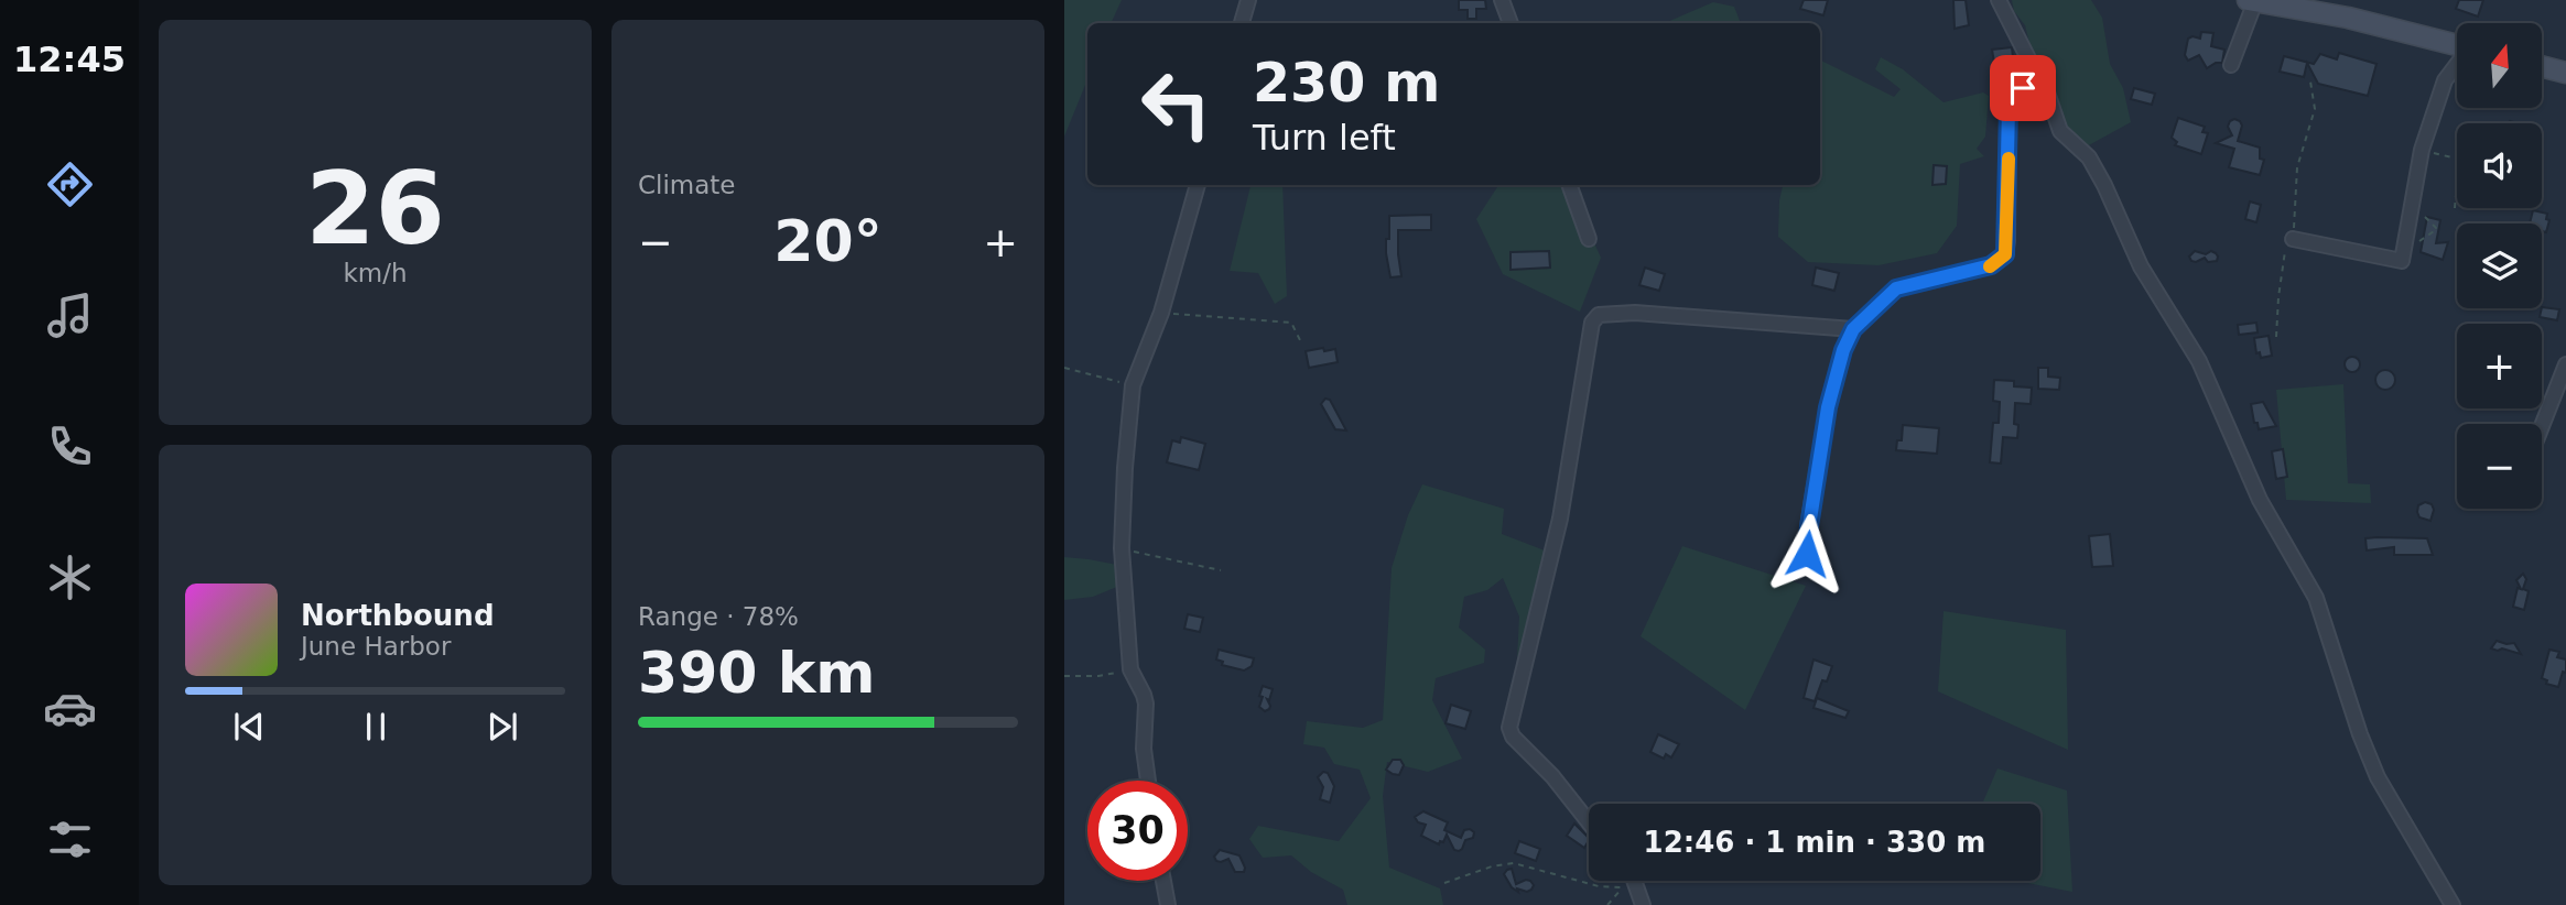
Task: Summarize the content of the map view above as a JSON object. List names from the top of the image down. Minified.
{"north":"top","page":{"tabs":"12:45","tile":[["26","km/h"],"Climate",["Range · 78%","390 km"]],"map_buttons":["+","−"],"turn":["230 m","Turn left"],"heat":["−","20°","+"],"song":["Northbound","June Harbor"],"limit":"30","trip":"12:46 · 1 min · 330 m"}}
